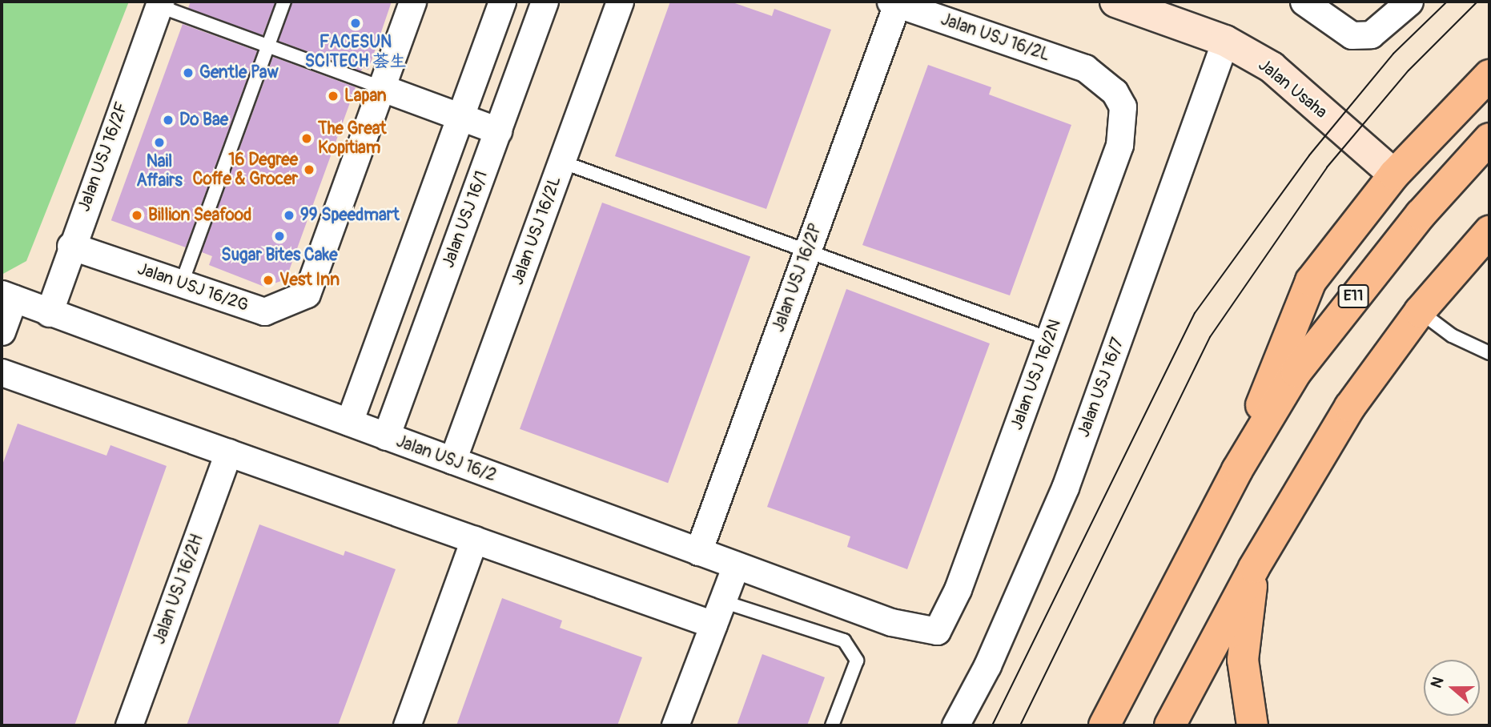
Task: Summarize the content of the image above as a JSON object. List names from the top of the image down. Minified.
{"streets":{"highway":["E11"],"street":["Jalan USJ 16/2L","Jalan Usaha","Jalan USJ 16/2F","Jalan USJ 16/1","Jalan USJ 16/2P","Jalan USJ 16/2G","Jalan USJ 16/2N","Jalan USJ 16/7","Jalan USJ 16/2","Jalan USJ 16/2H"]},"crossings":[["Jalan USJ 16/2L","Jalan USJ 16/2P"],["Jalan USJ 16/2L","Jalan USJ 16/2N"],["Jalan USJ 16/2L","Jalan USJ 16/2"],["Jalan Usaha","Jalan USJ 16/7"],["Jalan USJ 16/2F","Jalan USJ 16/2G"],["Jalan USJ 16/2F","Jalan USJ 16/2"],["Jalan USJ 16/1","Jalan USJ 16/2"],["Jalan USJ 16/2P","Jalan USJ 16/2"],["Jalan USJ 16/2N","Jalan USJ 16/2"]],"places":["FACESUN SCITECH 荟生","Gentle Paw","Lapan","Do Bae","The Great Kopitiam","Nail Affairs","16 Degree Coffe & Grocer","Billion Seafood","99 Speedmart","Sugar Bites Cake","Vest Inn"],"north":"left"}
